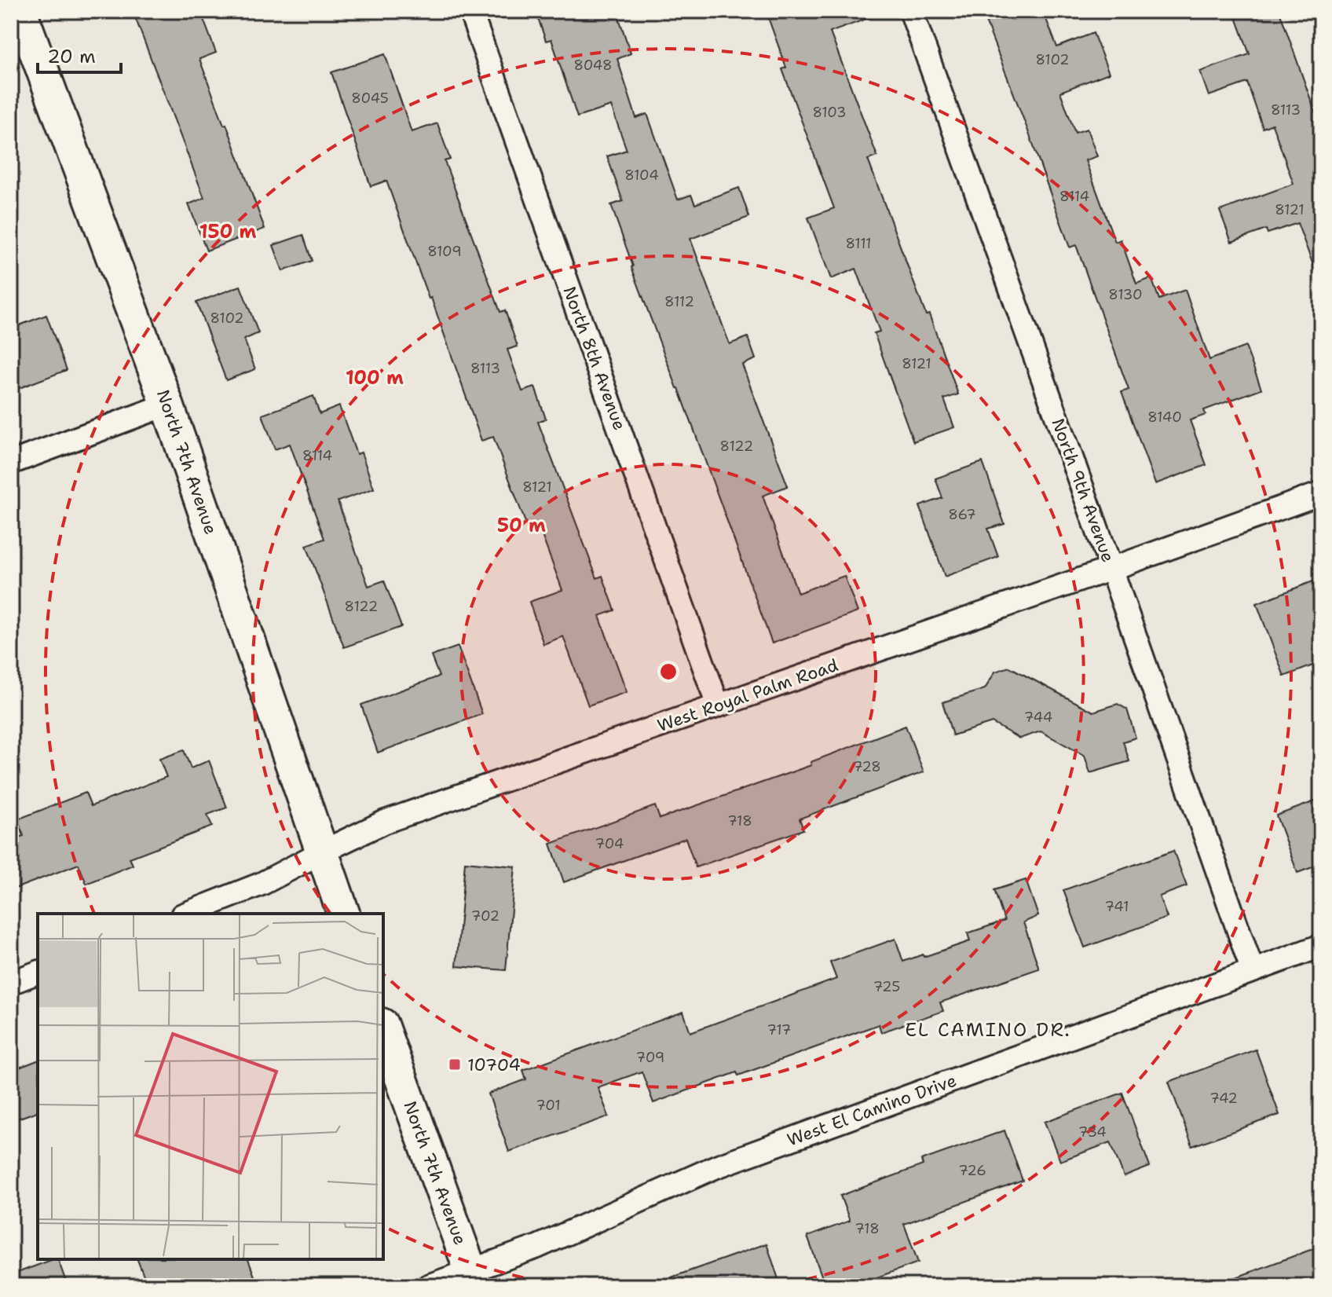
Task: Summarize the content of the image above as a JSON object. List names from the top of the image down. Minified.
{"streets":{"main road":["North 7th Avenue"],"street":["North 8th Avenue","North 9th Avenue","West Royal Palm Road","West El Camino Drive"]},"crossings":[["North 8th Avenue","West Royal Palm Road"],["North 7th Avenue","West Royal Palm Road"],["North 7th Avenue","West El Camino Drive"],["North 9th Avenue","West Royal Palm Road"],["North 9th Avenue","West El Camino Drive"]],"districts":["EL CAMINO DR."],"places":{"transit":["10704"]},"house_numbers":["8102","8048","8045","8113","8103","8104","8114","8121","8111","8109","8130","8112","8102","8121","8113","8140","8122","8114","8121","867","8122","744","728","718","704","741","702","725","717","709","742","701","734","726","718"],"scale_bar":"20 m","rings":["150 m","100 m","50 m"]}
